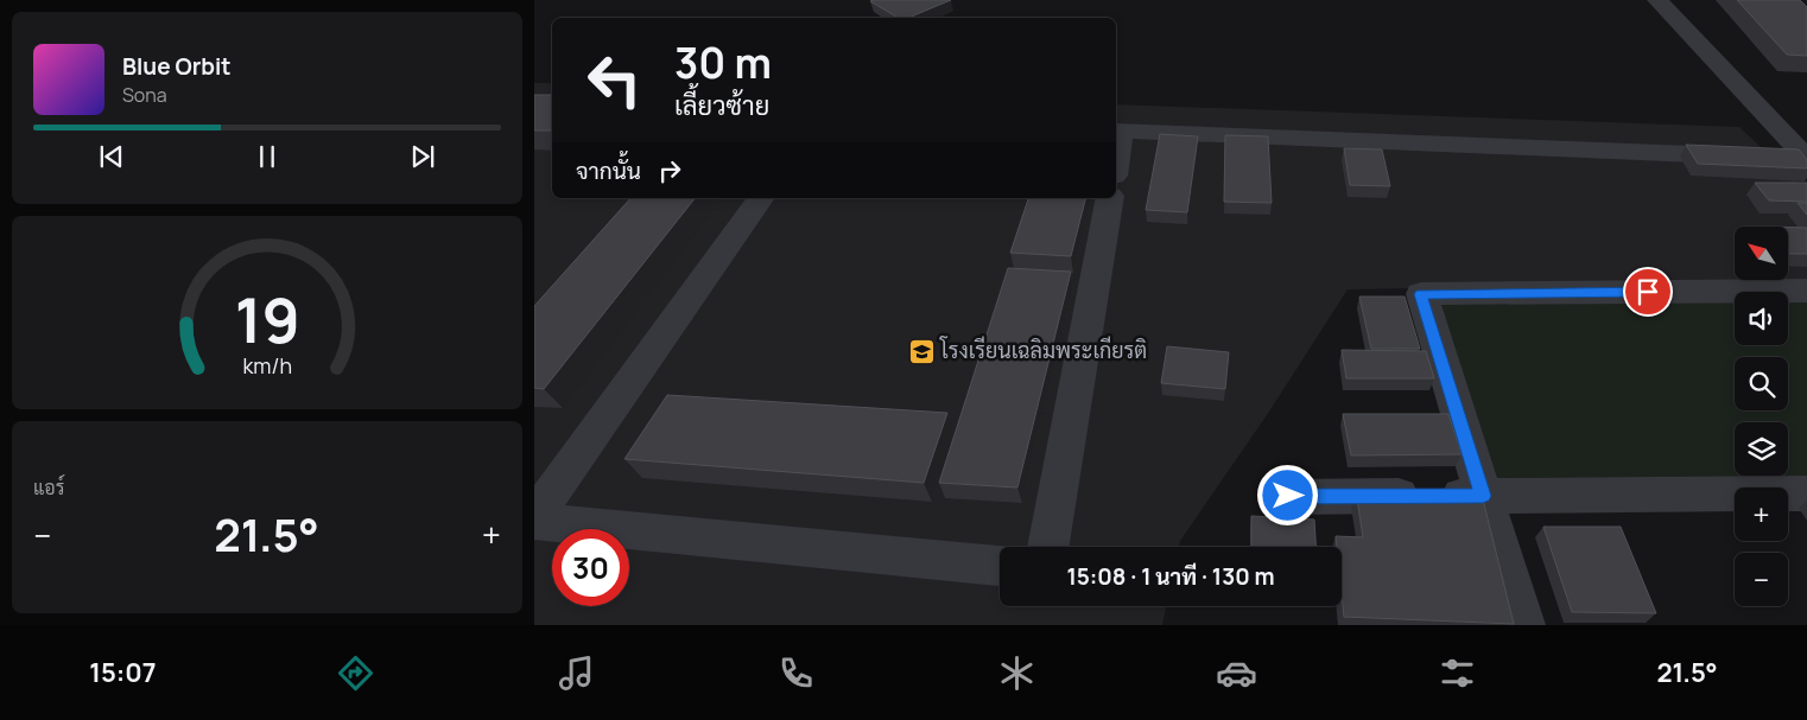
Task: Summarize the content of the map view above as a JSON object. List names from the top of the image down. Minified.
{"places":{"school or university":["โรงเรียนเฉลิมพระเกียรติ"]},"north":"top left","page":{"turn":["30 m","เลี้ยวซ้าย"],"song":["Blue Orbit","Sona"],"then":"จากนั้น","map_buttons":["+","−"],"tile":"แอร์","heat":["−","21.5°","+"],"limit":"30","trip":"15:08 · 1 นาที · 130 m","tabs":["15:07","21.5°"],"gauge":["19","km/h"]}}
